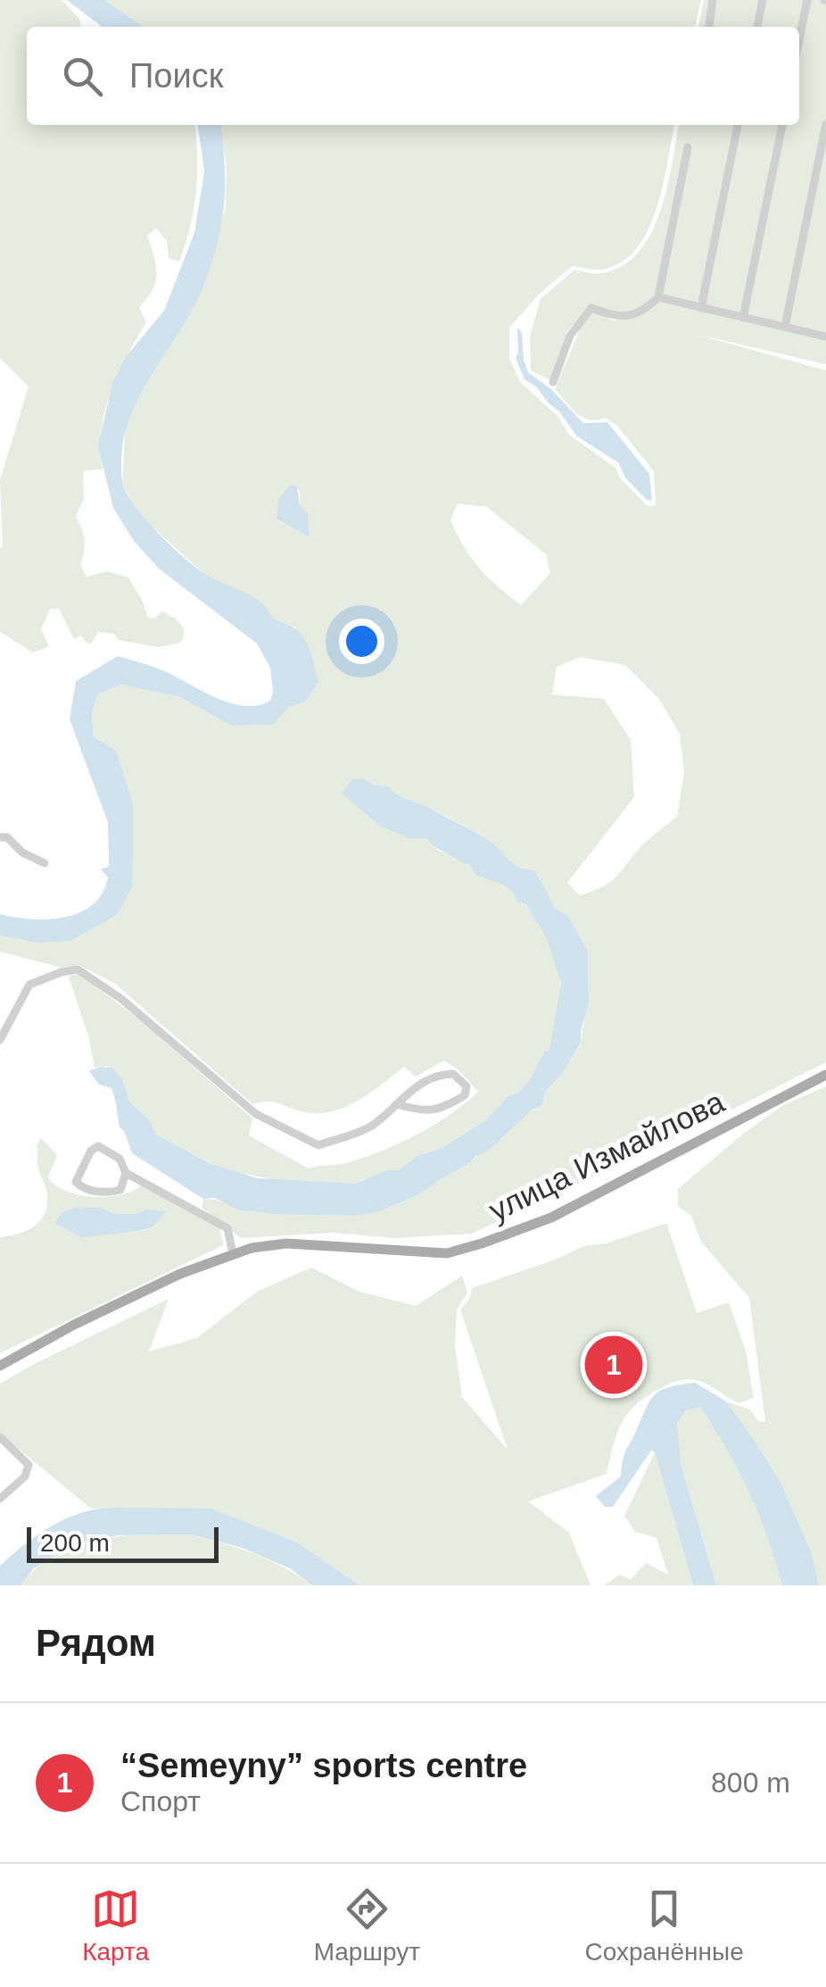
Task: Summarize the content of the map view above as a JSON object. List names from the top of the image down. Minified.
{"streets":{"main road":["улица Измайлова"]},"scale_bar":"200 m","page":{"search":"Поиск","pins":"1","scale":"200 m","heading":"Рядом","list":[{"mark":"1","name":"“Semeyny” sports centre","note":"Спорт","value":"800 m"}],"nav":["Карта","Маршрут","Сохранённые"]}}
